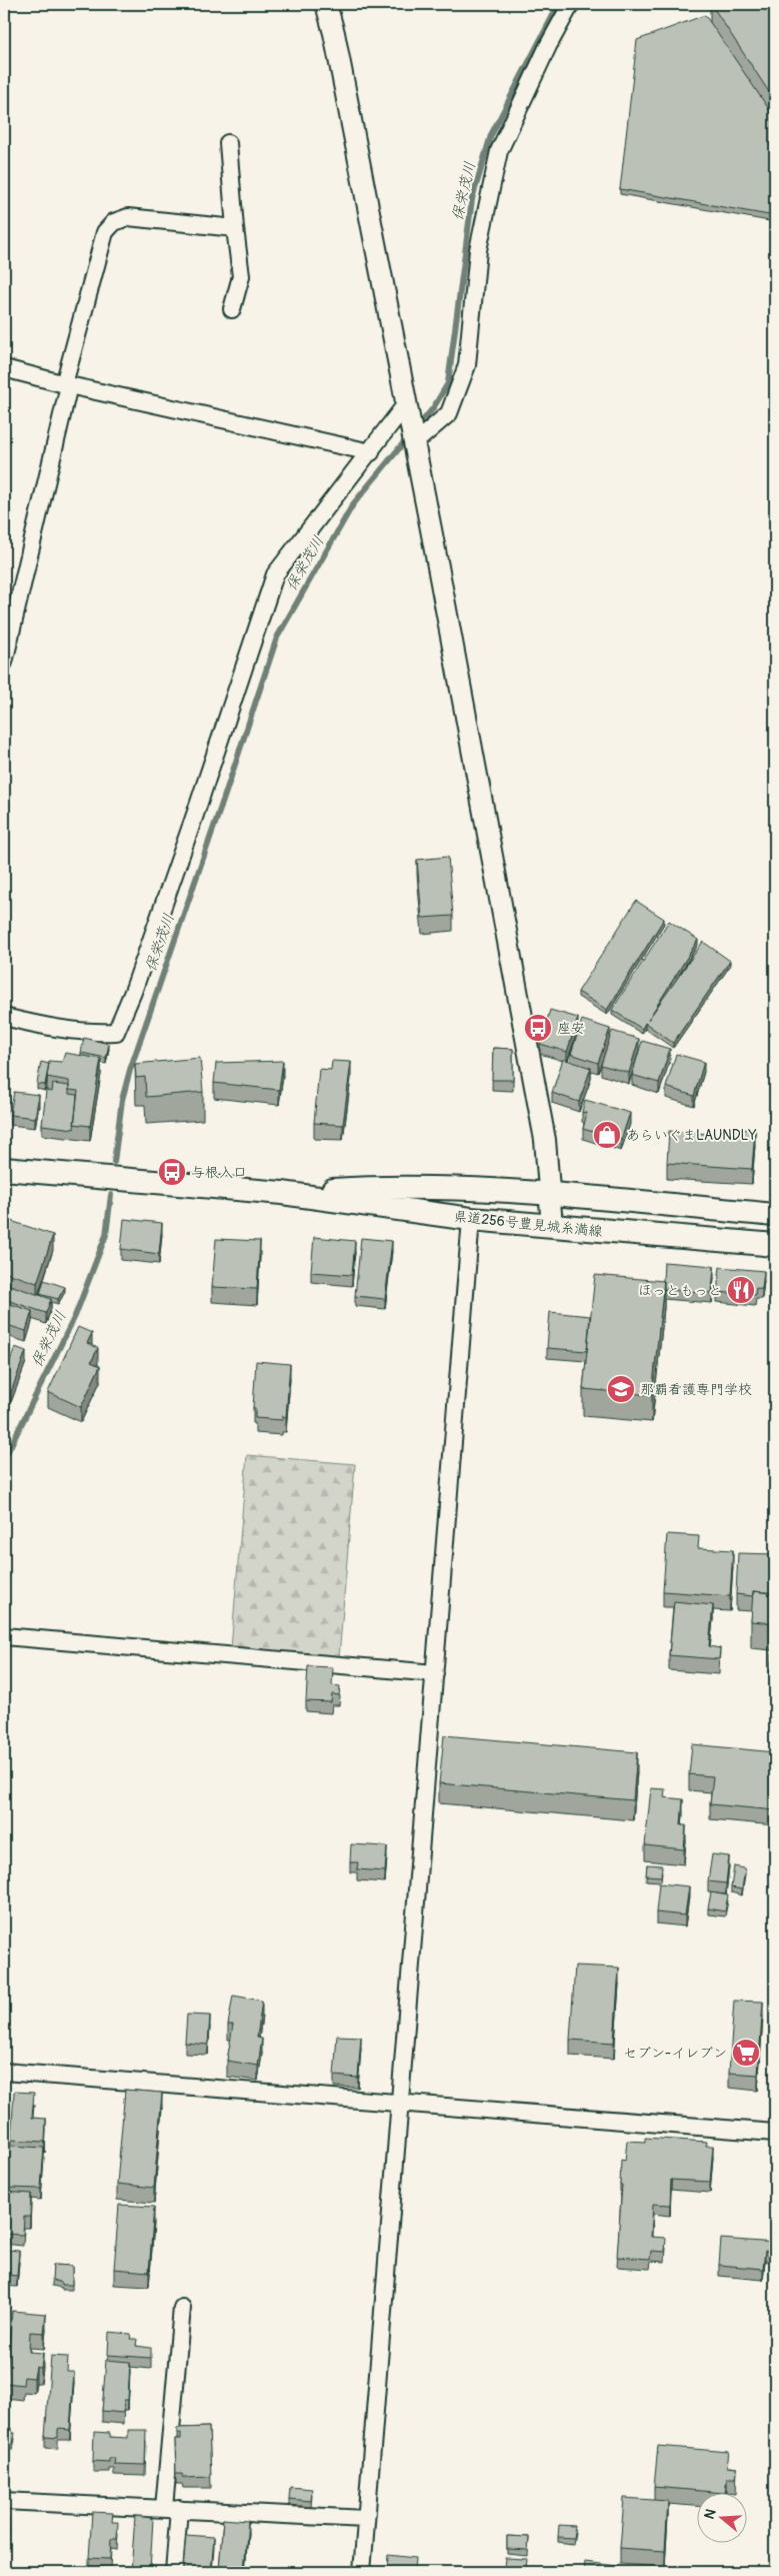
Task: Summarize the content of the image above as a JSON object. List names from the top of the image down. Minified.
{"streets":{"main road":["県道256号豊見城糸満線"]},"water":["保栄茂川"],"places":{"bus stop":["座安","与根入口"],"shop":["あらいぐまLAUNDLY"],"restaurant":["ほっともっと"],"school or university":["那覇看護専門学校"],"supermarket":["セブン-イレブン"]},"north":"left"}
